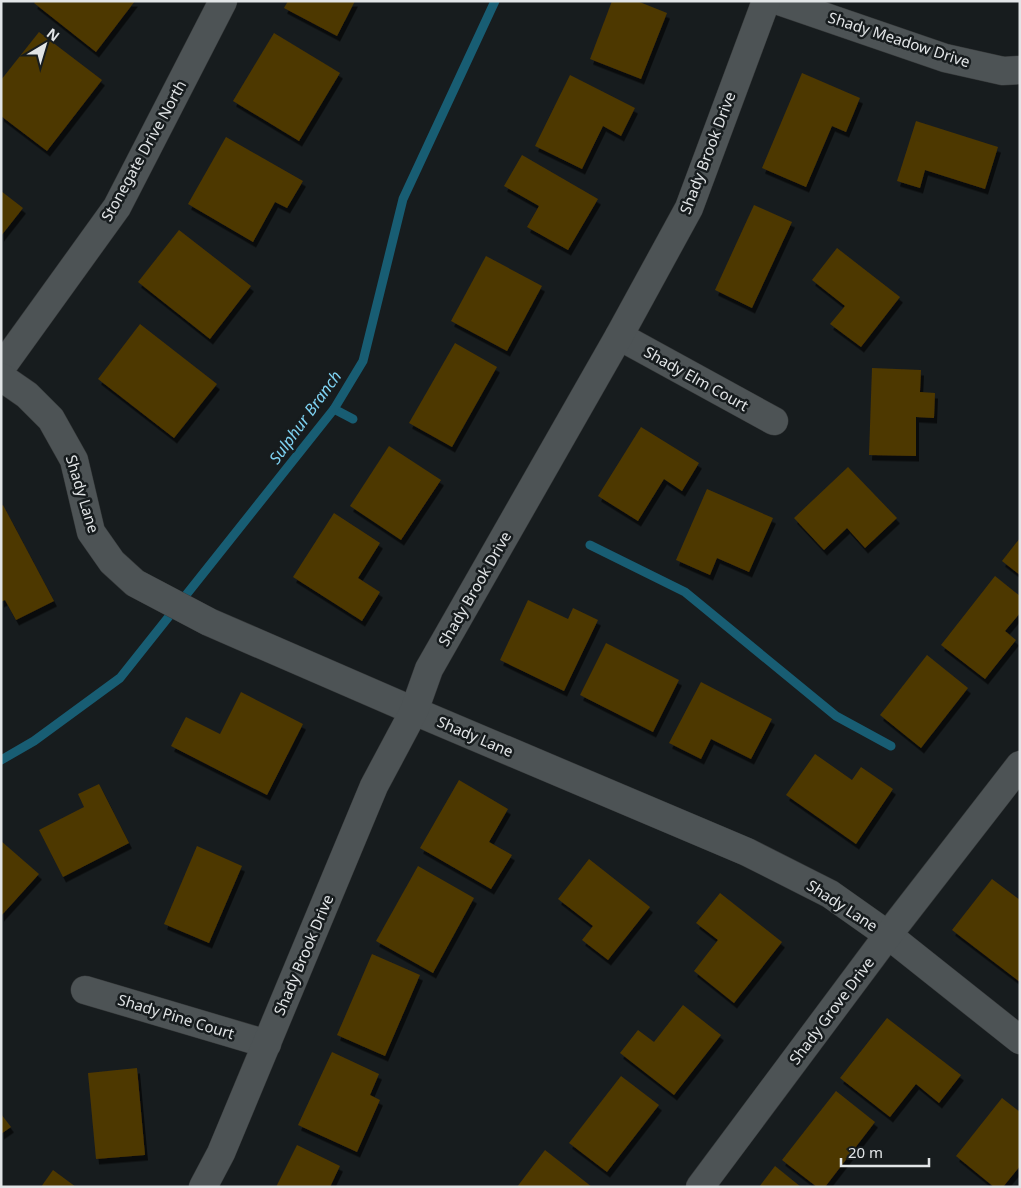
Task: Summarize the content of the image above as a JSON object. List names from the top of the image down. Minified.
{"streets":{"street":["Shady Meadow Drive","Stonegate Drive North","Shady Brook Drive","Shady Elm Court","Shady Lane","Shady Grove Drive","Shady Pine Court"]},"crossings":[["Shady Brook Drive","Shady Elm Court"],["Shady Brook Drive","Shady Lane"],["Shady Brook Drive","Shady Pine Court"],["Shady Lane","Shady Grove Drive"]],"water":["Sulphur Branch"],"scale_bar":"20 m","north":"top right"}
